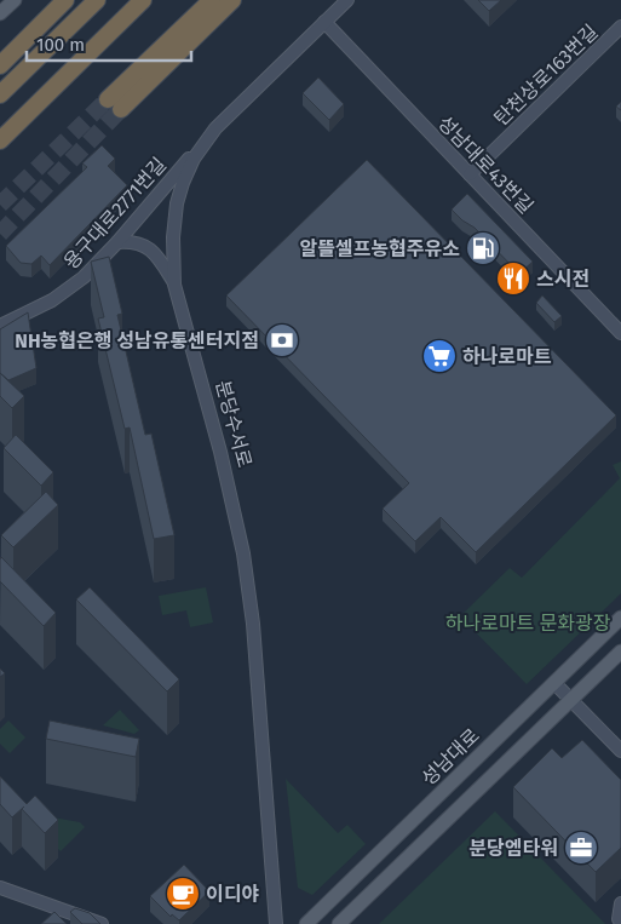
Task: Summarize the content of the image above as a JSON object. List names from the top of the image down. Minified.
{"streets":{"main road":["성남대로"],"street":["탄천상로163번길","성남대로43번길","용구대로2771번길","분당수서로"]},"crossings":[["탄천상로163번길","성남대로43번길"],["성남대로43번길","분당수서로"],["용구대로2771번길","분당수서로"]],"parks":["하나로마트 문화광장"],"places":{"fuel station":["알뜰셀프농협주유소"],"restaurant":["스시전"],"bank":["NH농협은행 성남유통센터지점"],"supermarket":["하나로마트"],"office":["분당엠타워"],"cafe":["이디야"]},"scale_bar":"100 m"}
